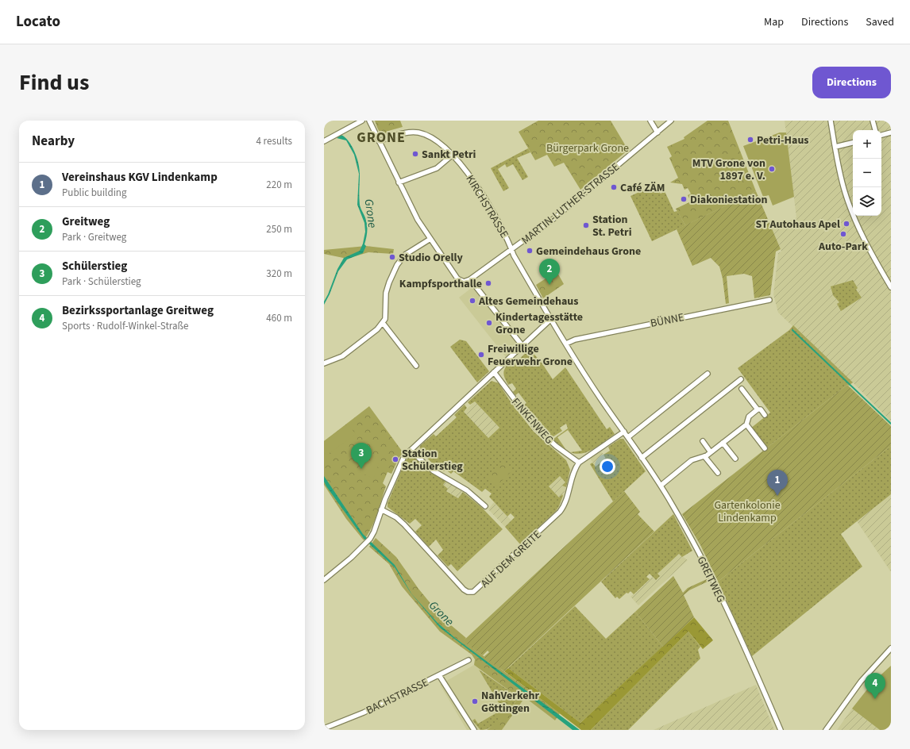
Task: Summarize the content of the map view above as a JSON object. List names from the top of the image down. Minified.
{"streets":{"street":["MARTIN-LUTHER-STRASSE","KIRCHSTRASSE","BÜNNE","FINKENWEG","AUF DEM GREITE","GREITWEG","BACHSTRASSE"]},"crossings":[["MARTIN-LUTHER-STRASSE","KIRCHSTRASSE"],["MARTIN-LUTHER-STRASSE","GREITWEG"],["KIRCHSTRASSE","GREITWEG"],["BÜNNE","GREITWEG"],["FINKENWEG","AUF DEM GREITE"]],"districts":["GRONE"],"water":["Grone"],"parks":["Bürgerpark Grone","Gartenkolonie Lindenkamp"],"places":["Petri-Haus","Sankt Petri","MTV Grone von 1897 e. V.","Café ZÄM","Diakoniestation","ST Autohaus Apel","Station St. Petri","Auto-Park","Gemeindehaus Grone","Studio Orelly","Kampfsporthalle","Altes Gemeindehaus","Kindertagesstätte Grone","Freiwillige Feuerwehr Grone","Station Schülerstieg","NahVerkehr Göttingen"],"page":{"header":"Locato","nav":["Map","Directions","Saved"],"title":"Find us","buttons":"Directions","heading":["Nearby","4 results"],"map_buttons":["+","−"],"list":[{"mark":"1","name":"Vereinshaus KGV Lindenkamp","note":"Public building","value":"220 m"},{"mark":"2","name":"Greitweg","note":"Park · Greitweg","value":"250 m"},{"mark":"3","name":"Schülerstieg","note":"Park · Schülerstieg","value":"320 m"},{"mark":"4","name":"Bezirkssportanlage Greitweg","note":"Sports · Rudolf-Winkel-Straße","value":"460 m"}],"pins":["2","3","1","4"]}}
